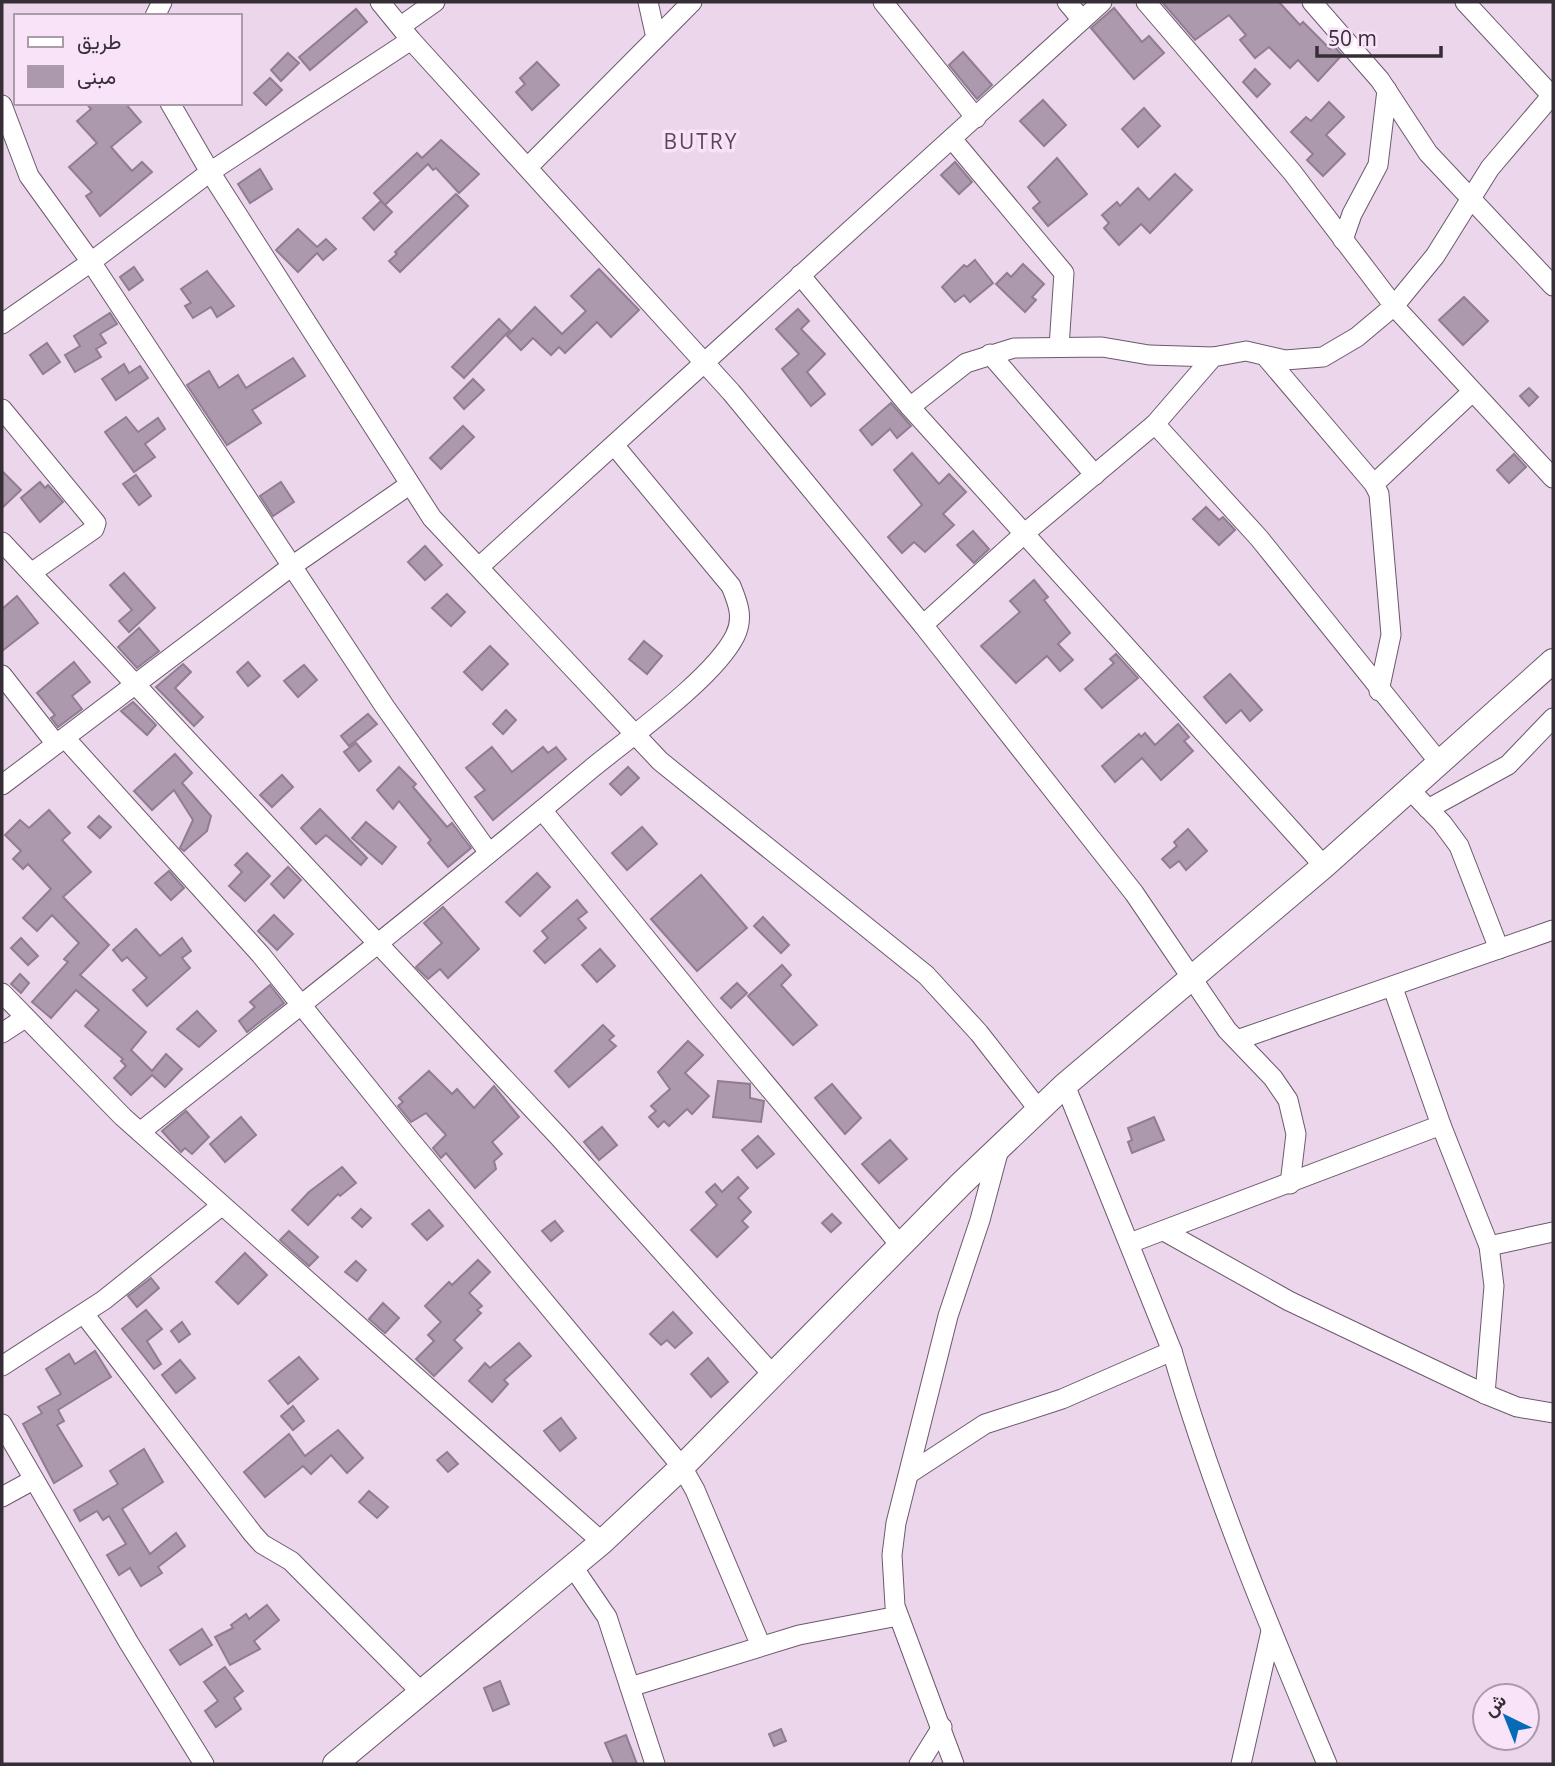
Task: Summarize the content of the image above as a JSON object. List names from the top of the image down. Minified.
{"districts":["BUTRY"],"legend":["طريق","مبنى"],"scale_bar":"50 m","north":"top left"}
